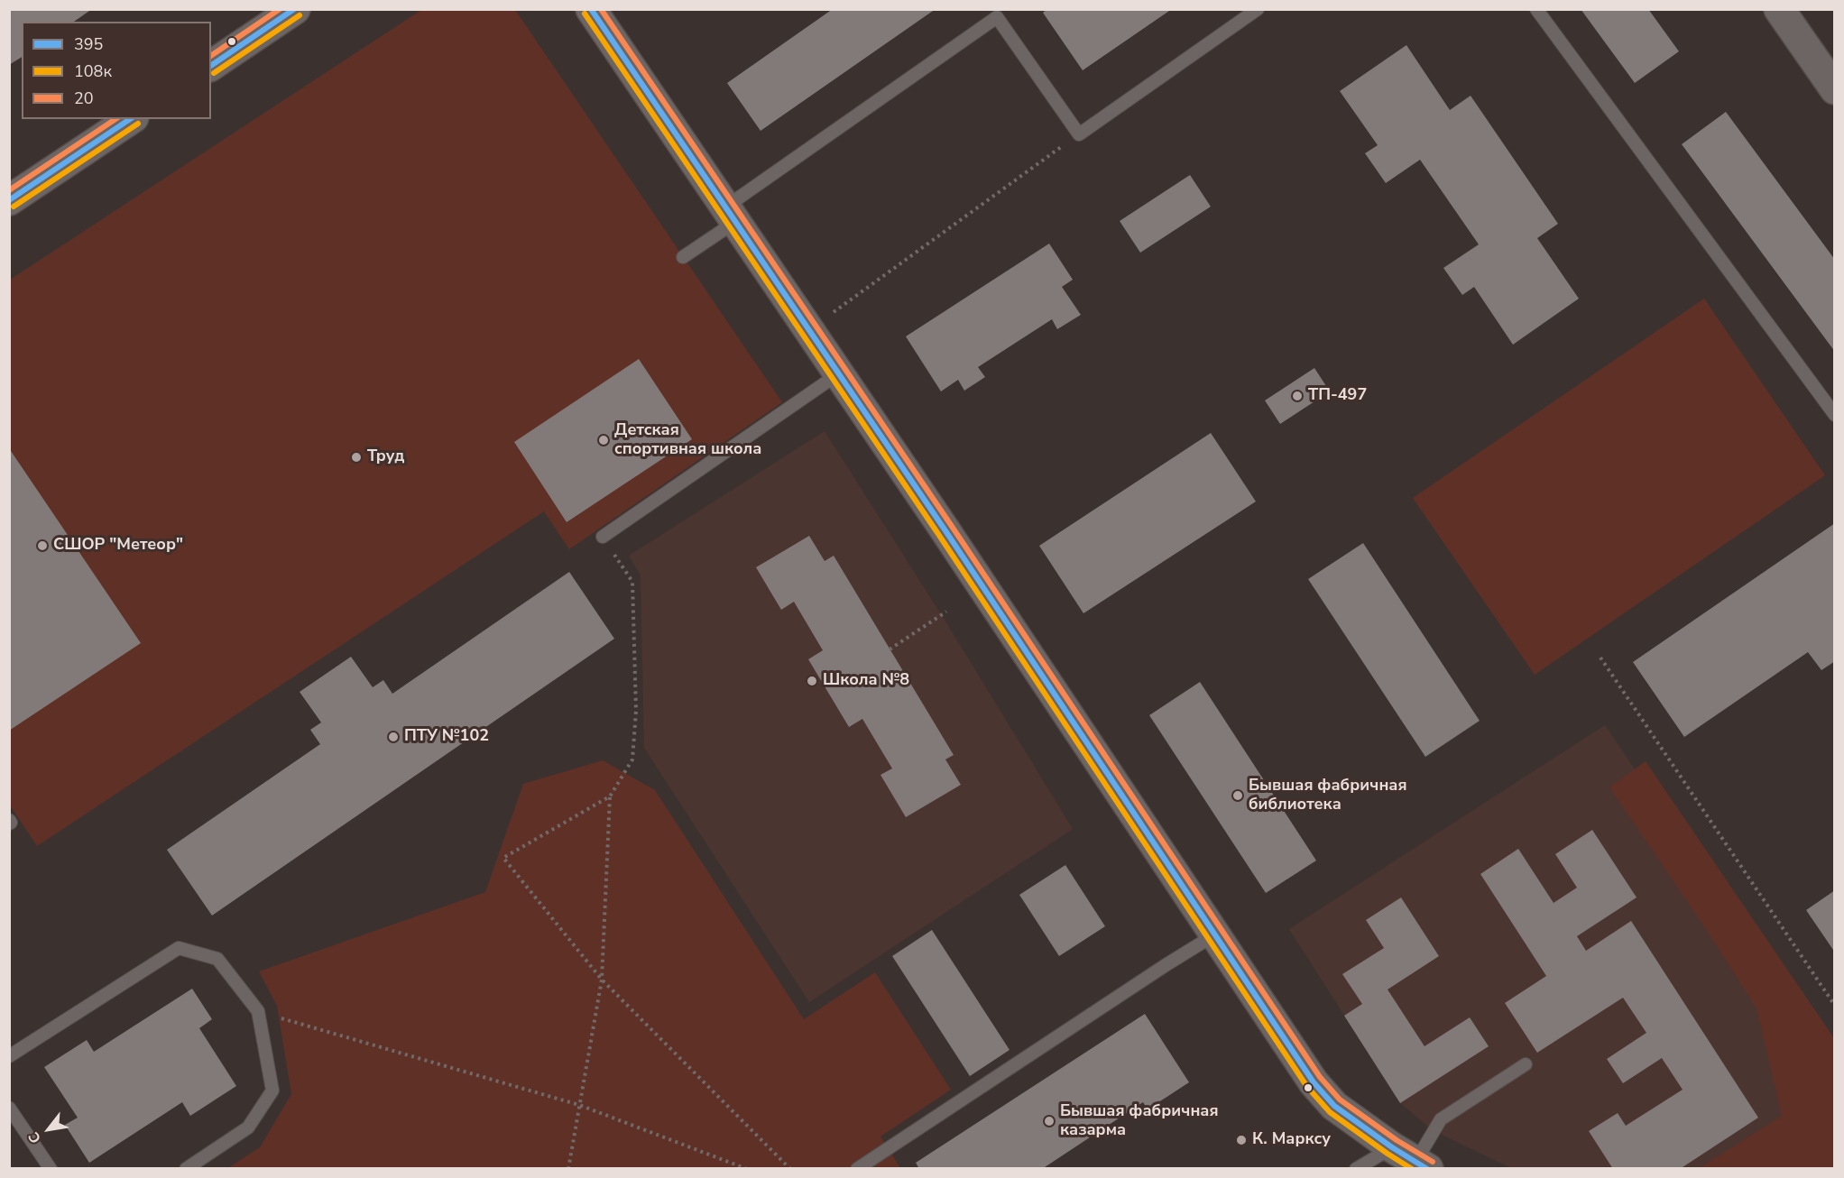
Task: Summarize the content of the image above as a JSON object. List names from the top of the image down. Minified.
{"places":["ТП-497","Детская спортивная школа","Труд","СШОР \"Метеор\"","Школа №8","ПТУ №102","Бывшая фабричная библиотека","Бывшая фабричная казарма","К. Марксу"],"lines":["transit line 395","transit line 20","transit line 108к"],"legend":["395","108к","20"],"north":"bottom left"}
